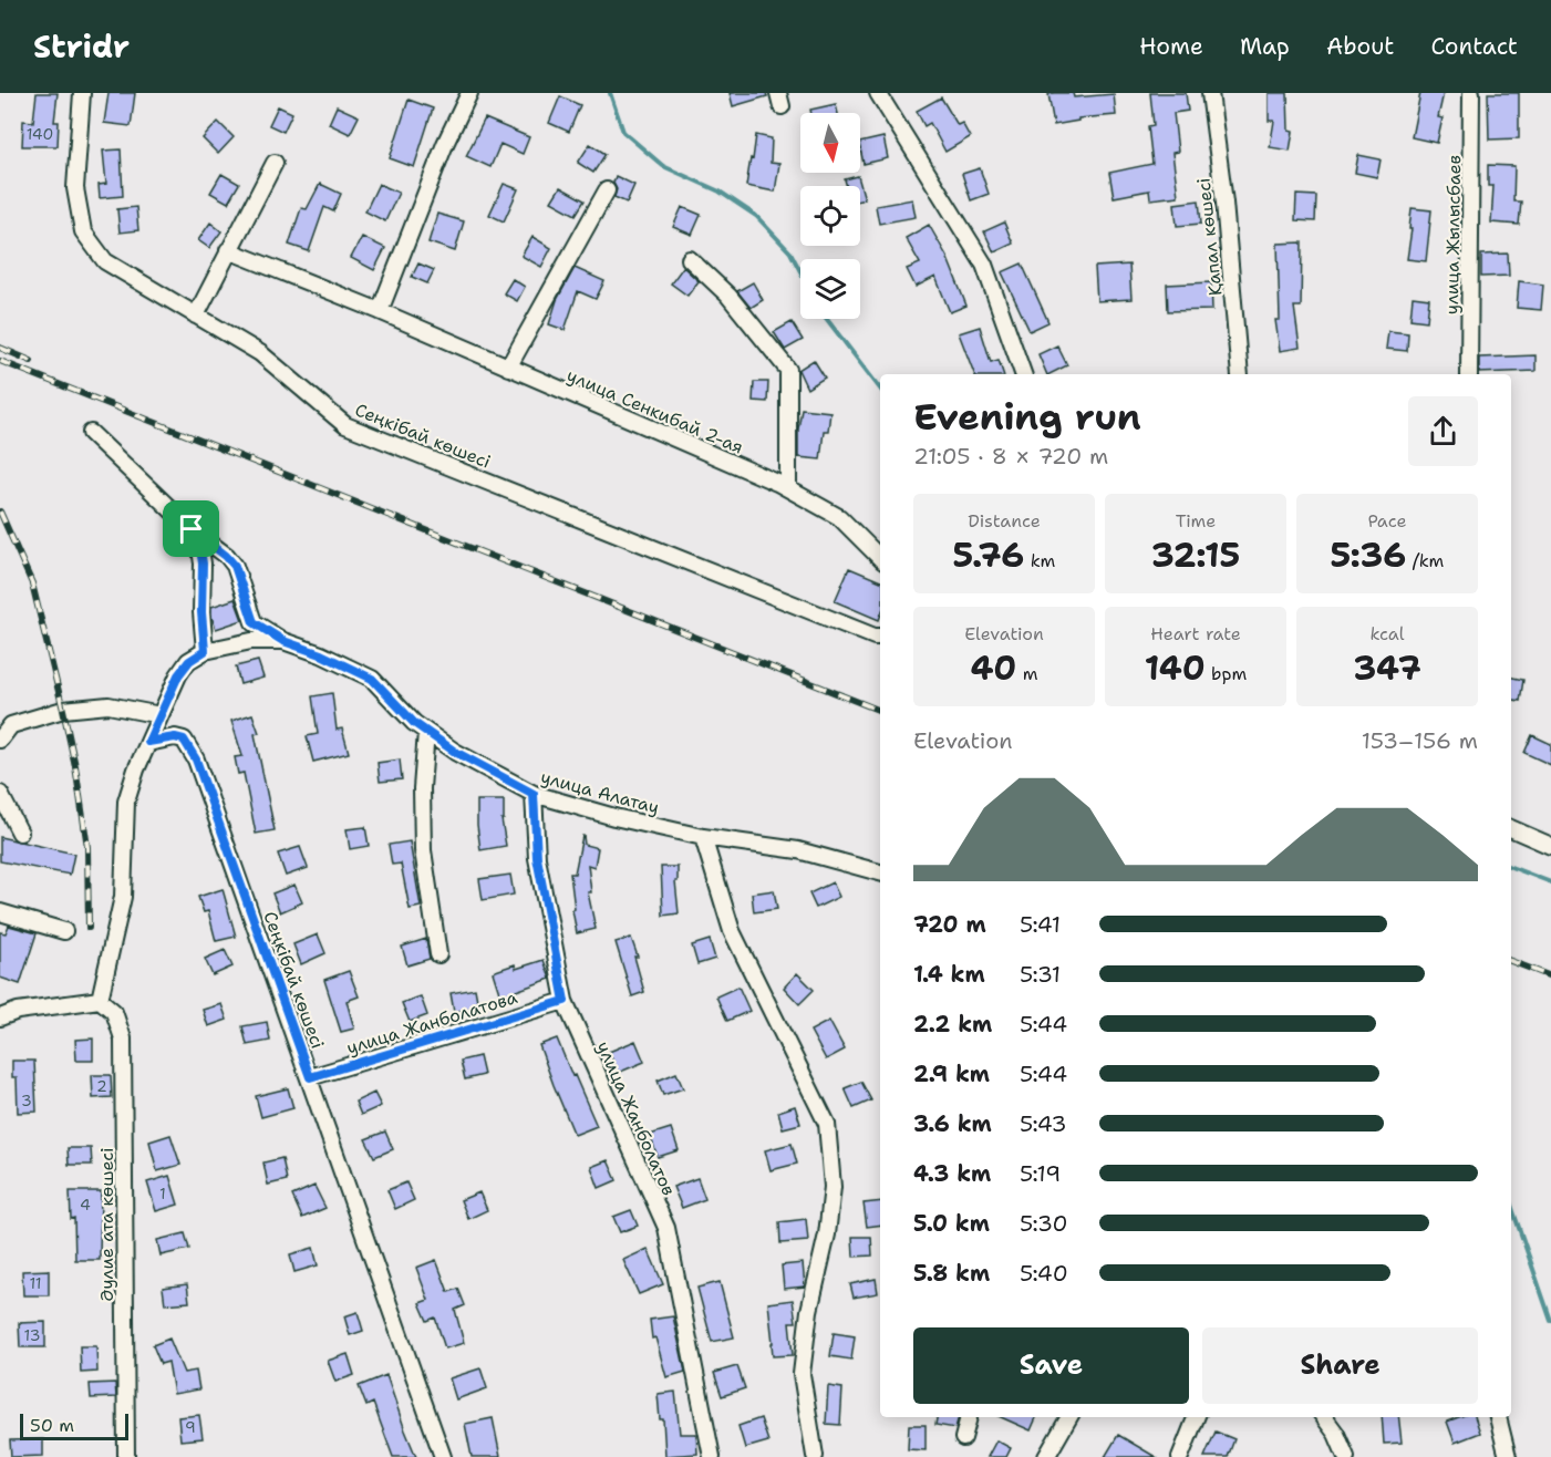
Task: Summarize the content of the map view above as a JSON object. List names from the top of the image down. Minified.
{"streets":{"street":["улица Жылысбаев","Қапал көшесі","улица Сенкибай 2-ая","Сеңкібай көшесі","улица Алатау","улица Жанболатова","улица Жанболатов","Әулие ата көшесі"]},"crossings":[["Сеңкібай көшесі","улица Алатау"],["Сеңкібай көшесі","улица Жанболатова"],["улица Алатау","улица Жанболатов"],["улица Алатау","Әулие ата көшесі"],["улица Жанболатова","улица Жанболатов"]],"house_numbers":["140","2","3","1","4","11","13","9"],"scale_bar":"50 m","north":"bottom","page":{"header":"Stridr","nav":["Home","Map","About","Contact"],"heading":["Evening run","21:05 · 8 × 720 m"],"stats":[["Distance","5.76 km"],["Time","32:15"],["Pace","5:36 /km"],["Elevation","40 m"],["Heart rate","140 bpm"],["kcal","347"]],"chart":["Elevation","153–156 m"],"list":[{"name":"720 m","note":"5:41"},{"name":"1.4 km","note":"5:31"},{"name":"2.2 km","note":"5:44"},{"name":"2.9 km","note":"5:44"},{"name":"3.6 km","note":"5:43"},{"name":"4.3 km","note":"5:19"},{"name":"5.0 km","note":"5:30"},{"name":"5.8 km","note":"5:40"}],"buttons":["Save","Share"],"scale":"50 m"}}
